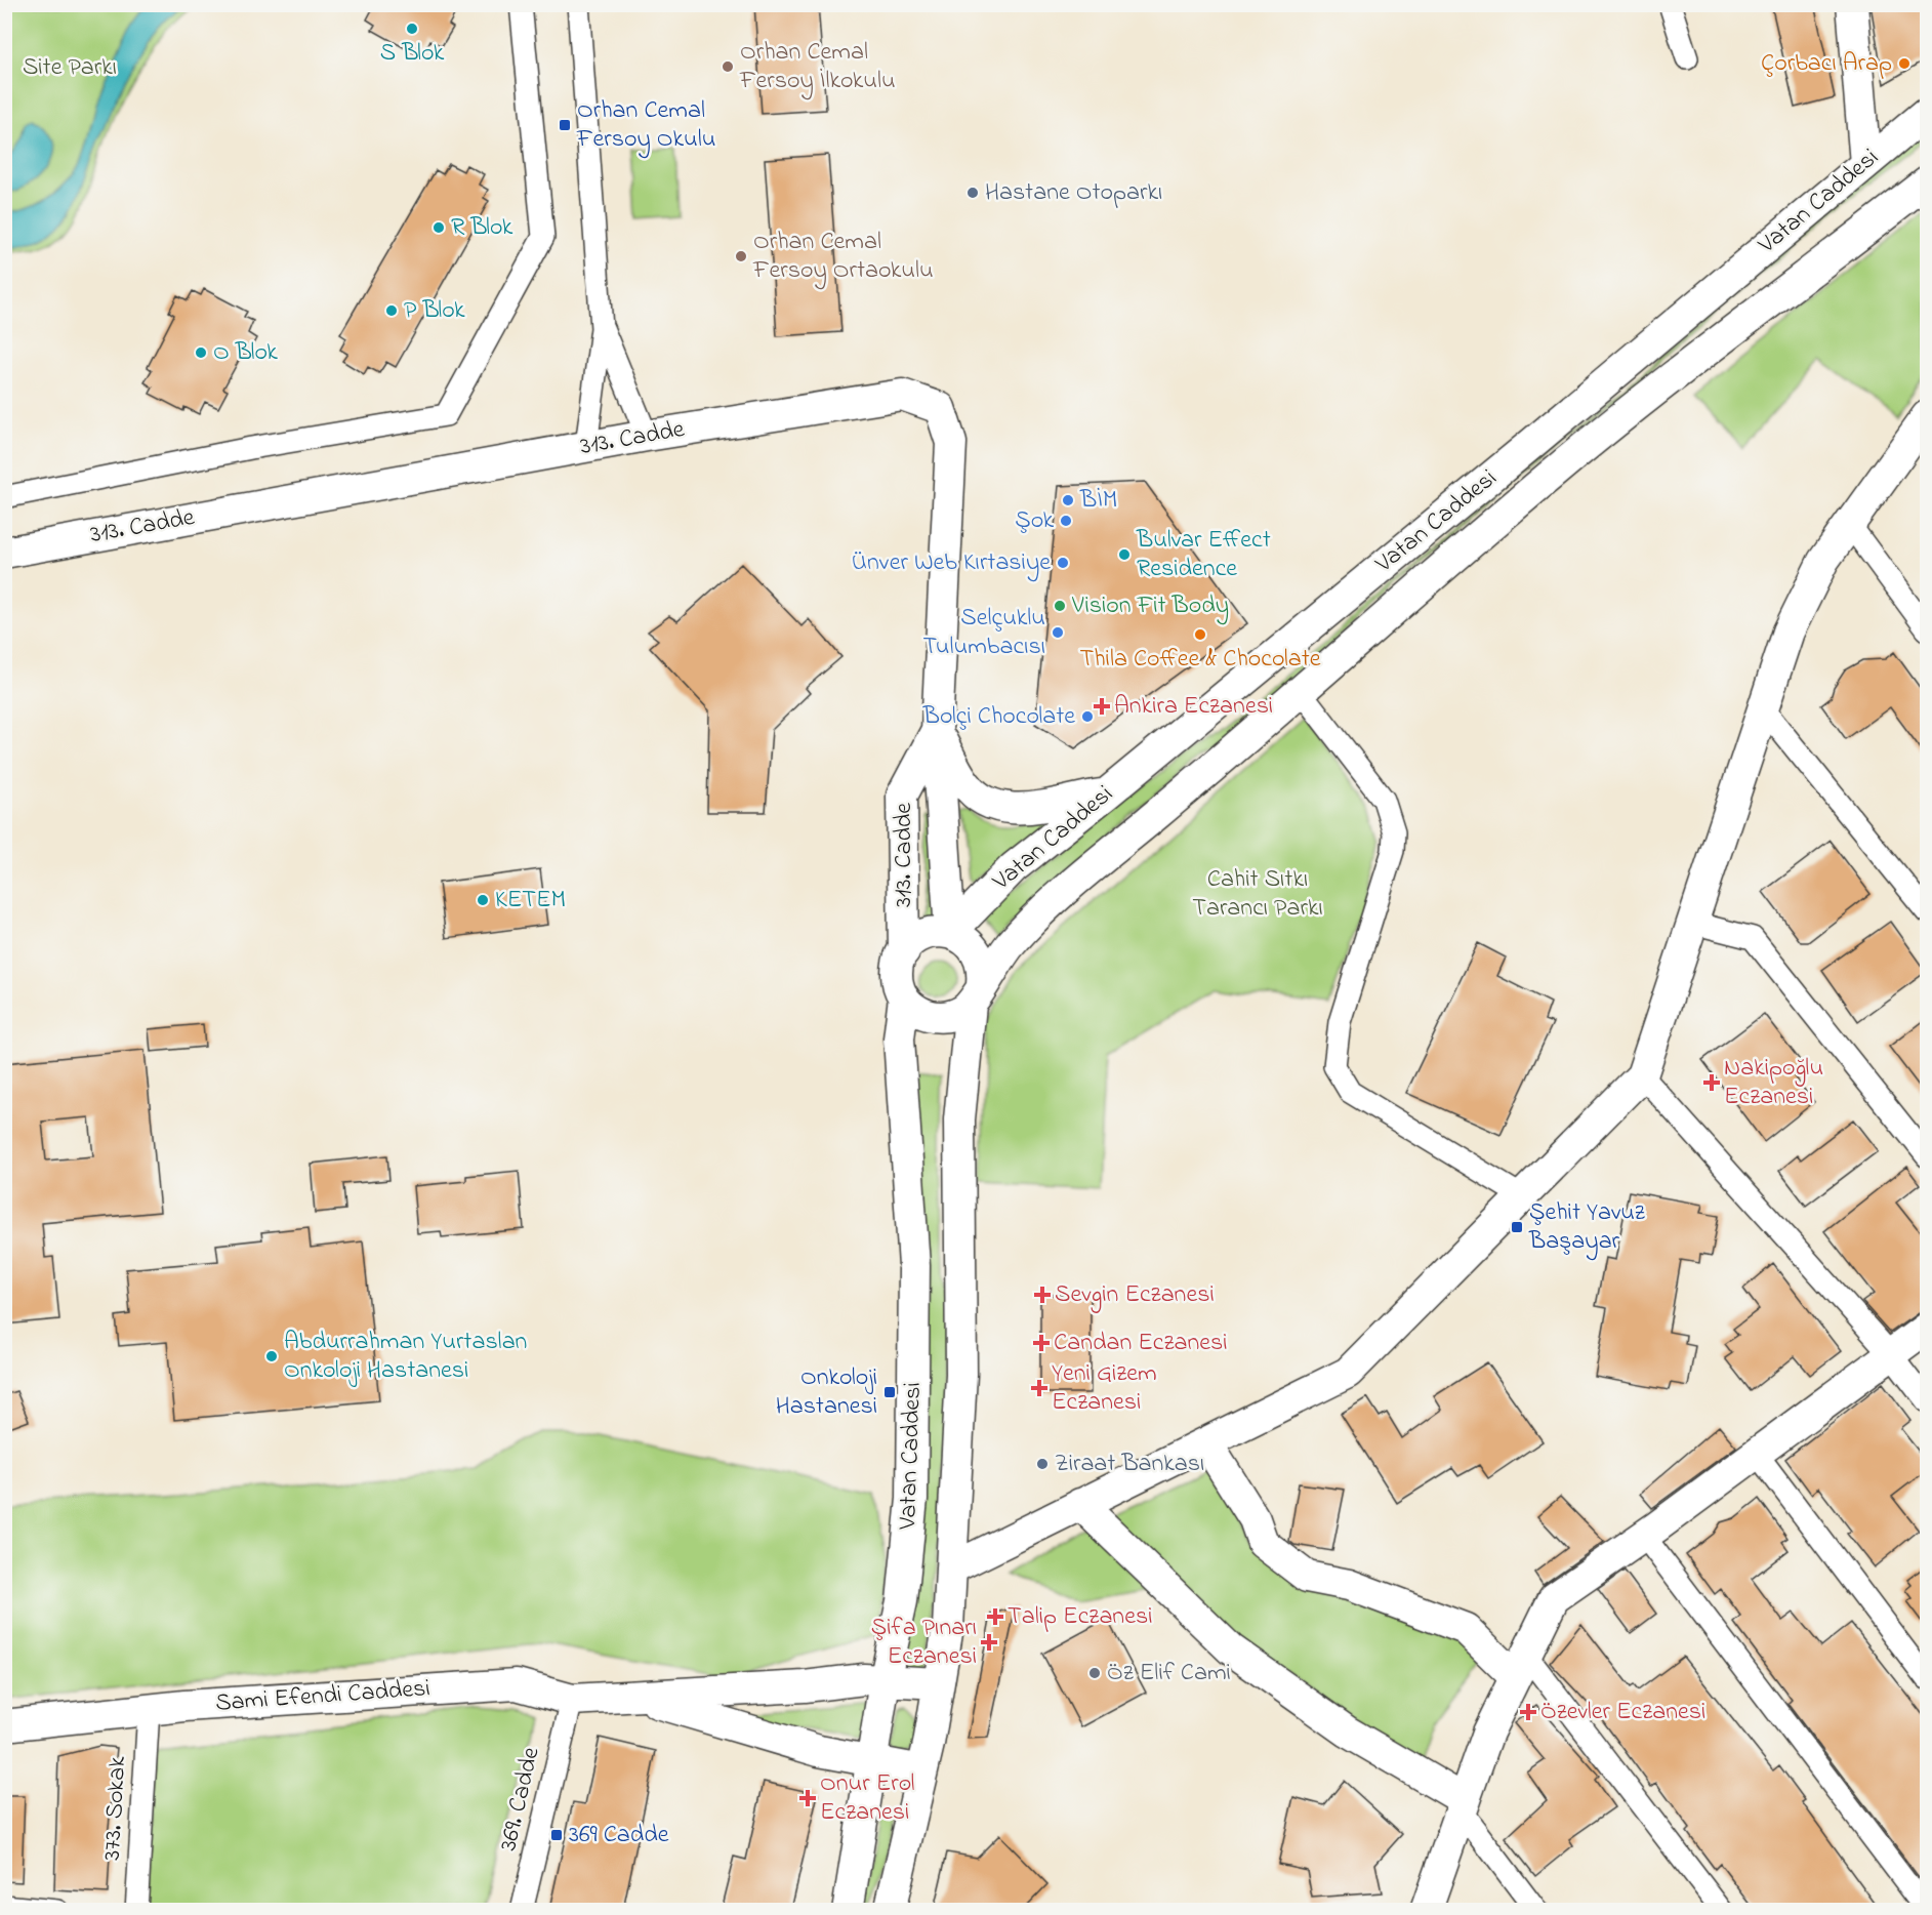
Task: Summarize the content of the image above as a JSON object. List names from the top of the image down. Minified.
{"streets":{"main road":["Vatan Caddesi","313. Cadde","Sami Efendi Caddesi"],"street":["369. Cadde","373. Sokak"]},"crossings":[["Vatan Caddesi","313. Cadde"],["Vatan Caddesi","Sami Efendi Caddesi"],["Sami Efendi Caddesi","369. Cadde"],["Sami Efendi Caddesi","373. Sokak"]],"parks":["Site Parkı","Cahit Sıtkı Tarancı Parkı"],"places":{"other":["S Blok","Çorbacı Arap","Orhan Cemal Fersoy İlkokulu","Hastane Otoparkı","R Blok","Orhan Cemal Fersoy Ortaokulu","P Blok","O Blok","BİM","Şok","Bulvar Effect Residence","Ünver Web Kırtasiye","Vision Fit Body","Selçuklu Tulumbacısı","Thila Coffee & Chocolate","Bolçi Chocolate","KETEM","Abdurrahman Yurtaslan Onkoloji Hastanesi","Ziraat Bankası","Öz Elif Cami"],"transit":["Orhan Cemal Fersoy Okulu","Şehit Yavuz Başayar","Onkoloji Hastanesi","369 Cadde"],"health":["Ankira Eczanesi","Nakipoğlu Eczanesi","Sevgin Eczanesi","Candan Eczanesi","Yeni Gizem Eczanesi","Talip Eczanesi","Şifa Pınarı Eczanesi","Özevler Eczanesi","Onur Erol Eczanesi"]}}
